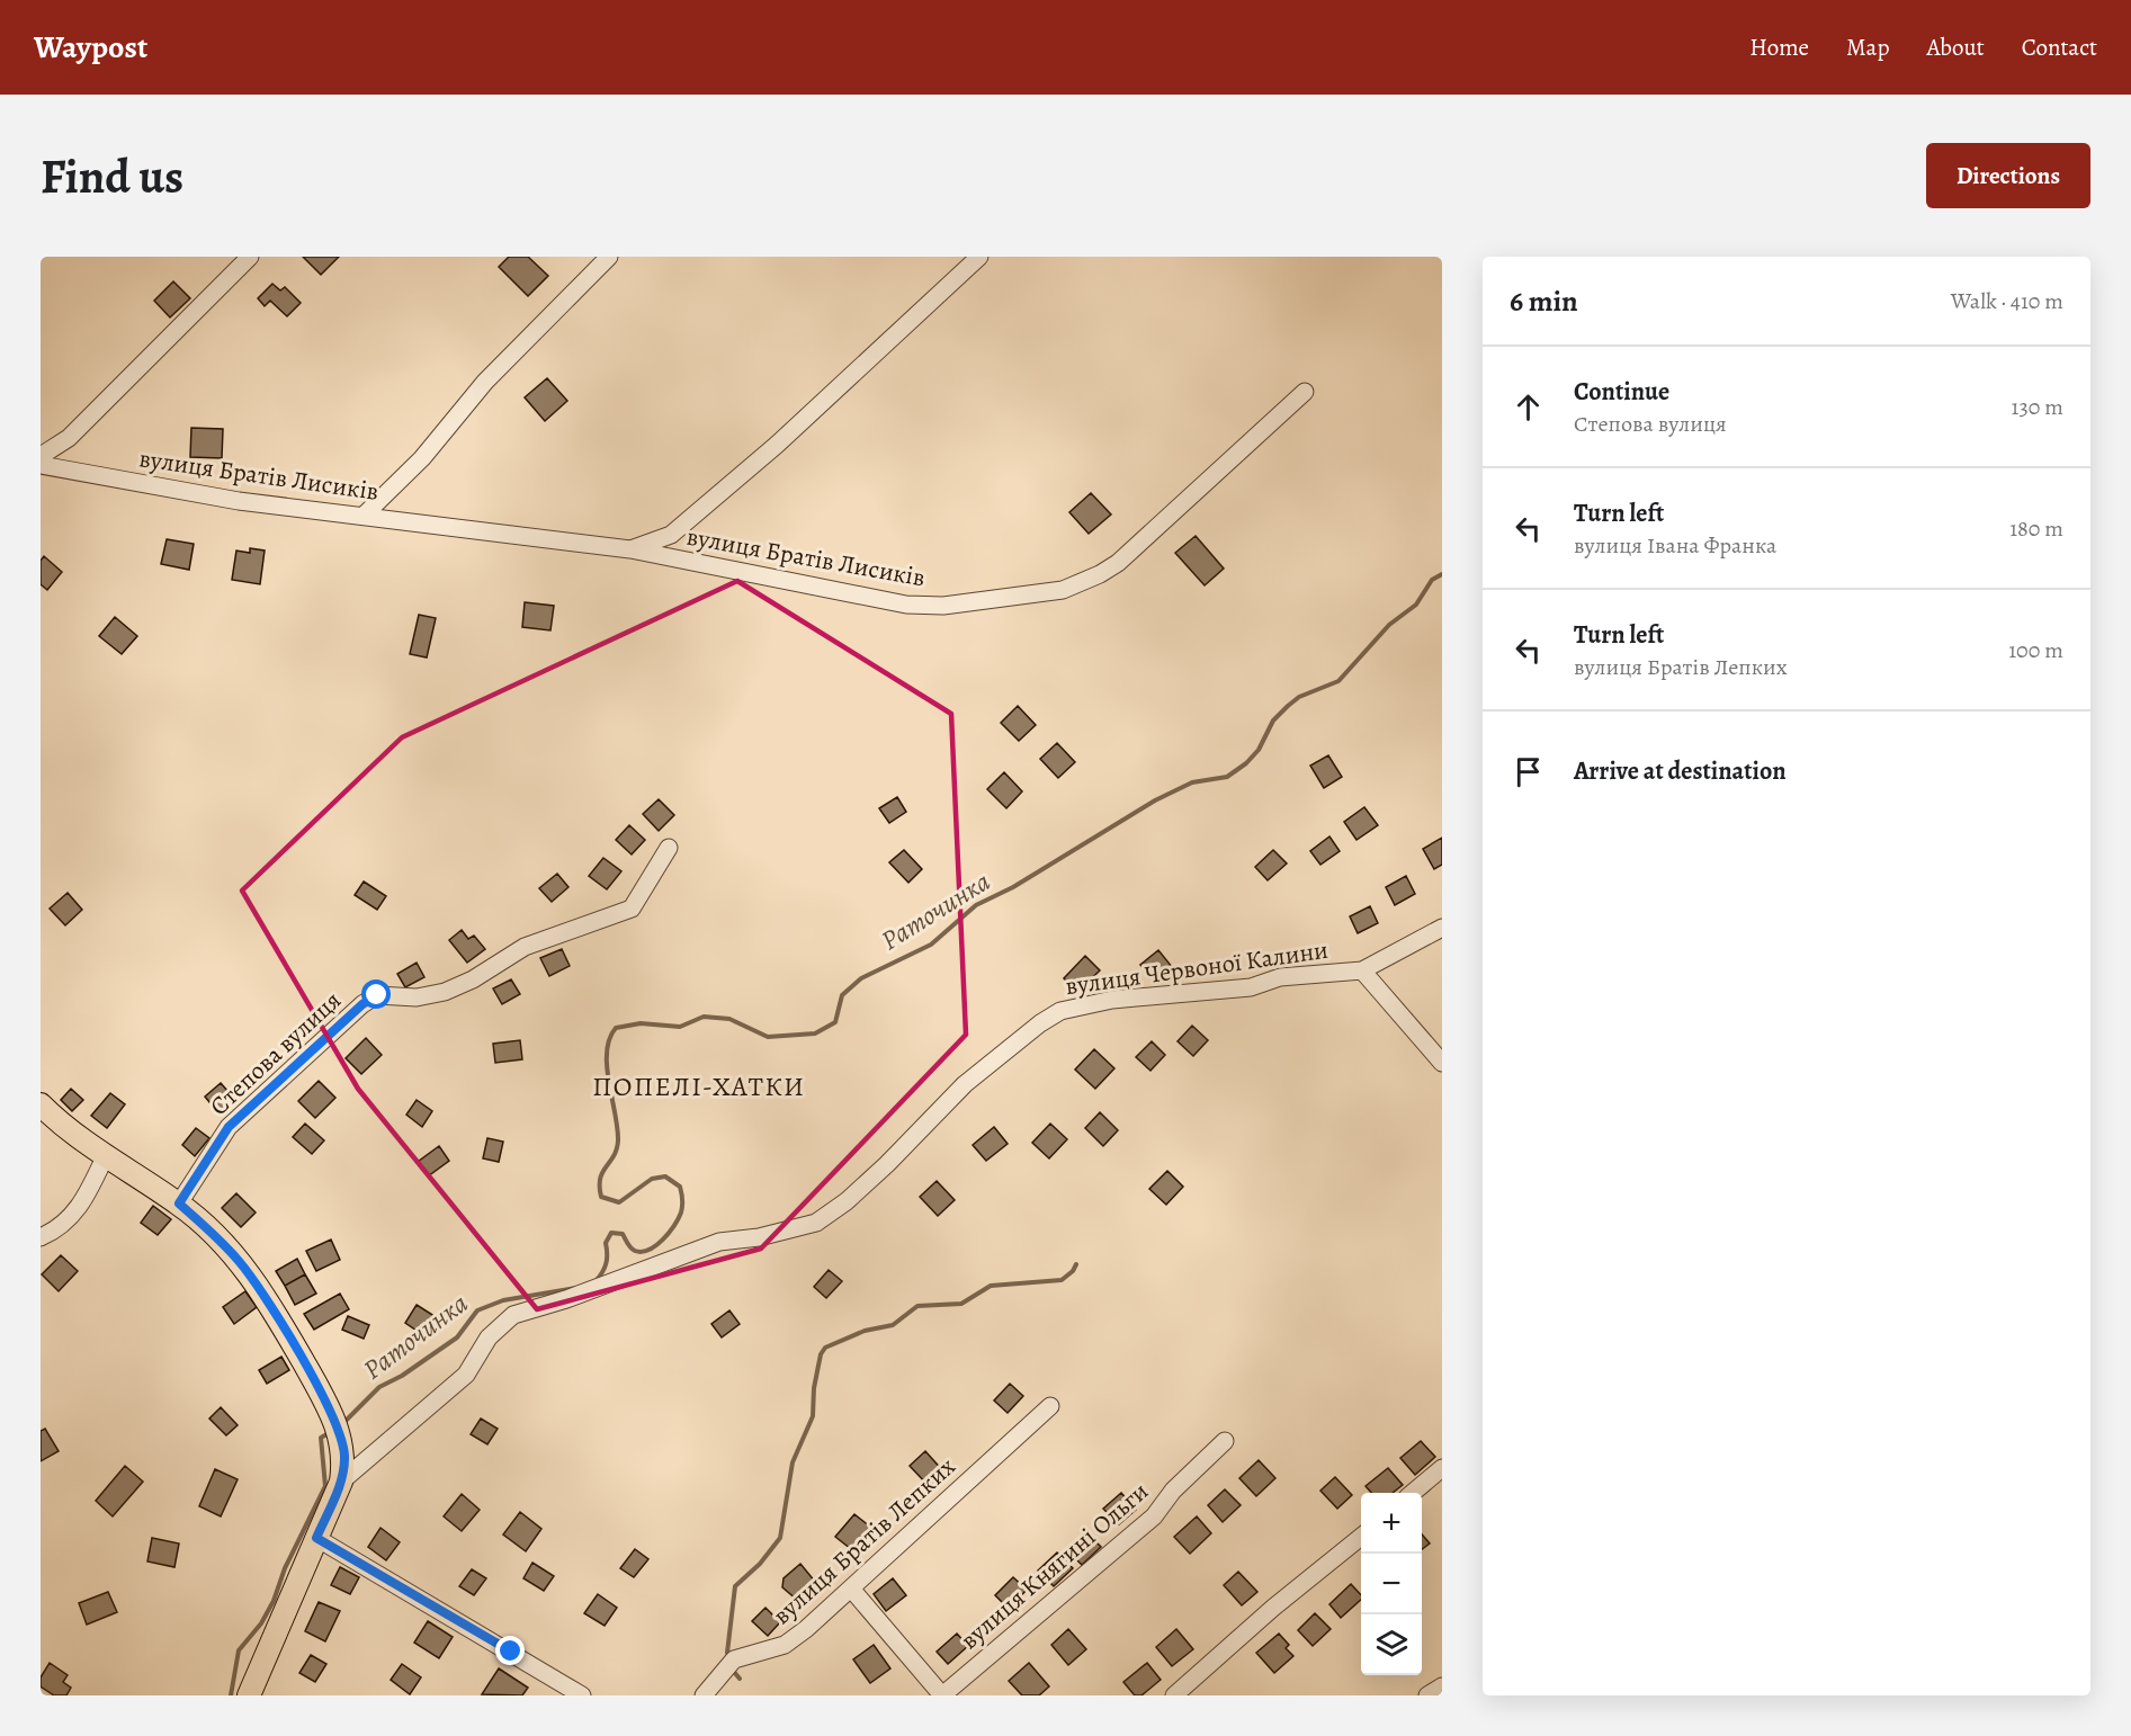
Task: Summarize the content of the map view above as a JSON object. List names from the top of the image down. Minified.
{"streets":{"street":["вулиця Братів Лисиків","вулиця Червоної Калини","Степова вулиця","вулиця Братів Лепких","вулиця Княгині Ольги"]},"districts":["ПОПЕЛІ-ХАТКИ"],"water":["Раточинка"],"page":{"header":"Waypost","nav":["Home","Map","About","Contact"],"buttons":"Directions","title":"Find us","heading":["6 min","Walk · 410 m"],"list":[["Continue","Степова вулиця","130 m"],["Turn left","вулиця Івана Франка","180 m"],["Turn left","вулиця Братів Лепких","100 m"],"Arrive at destination"],"map_buttons":["+","−"]}}
